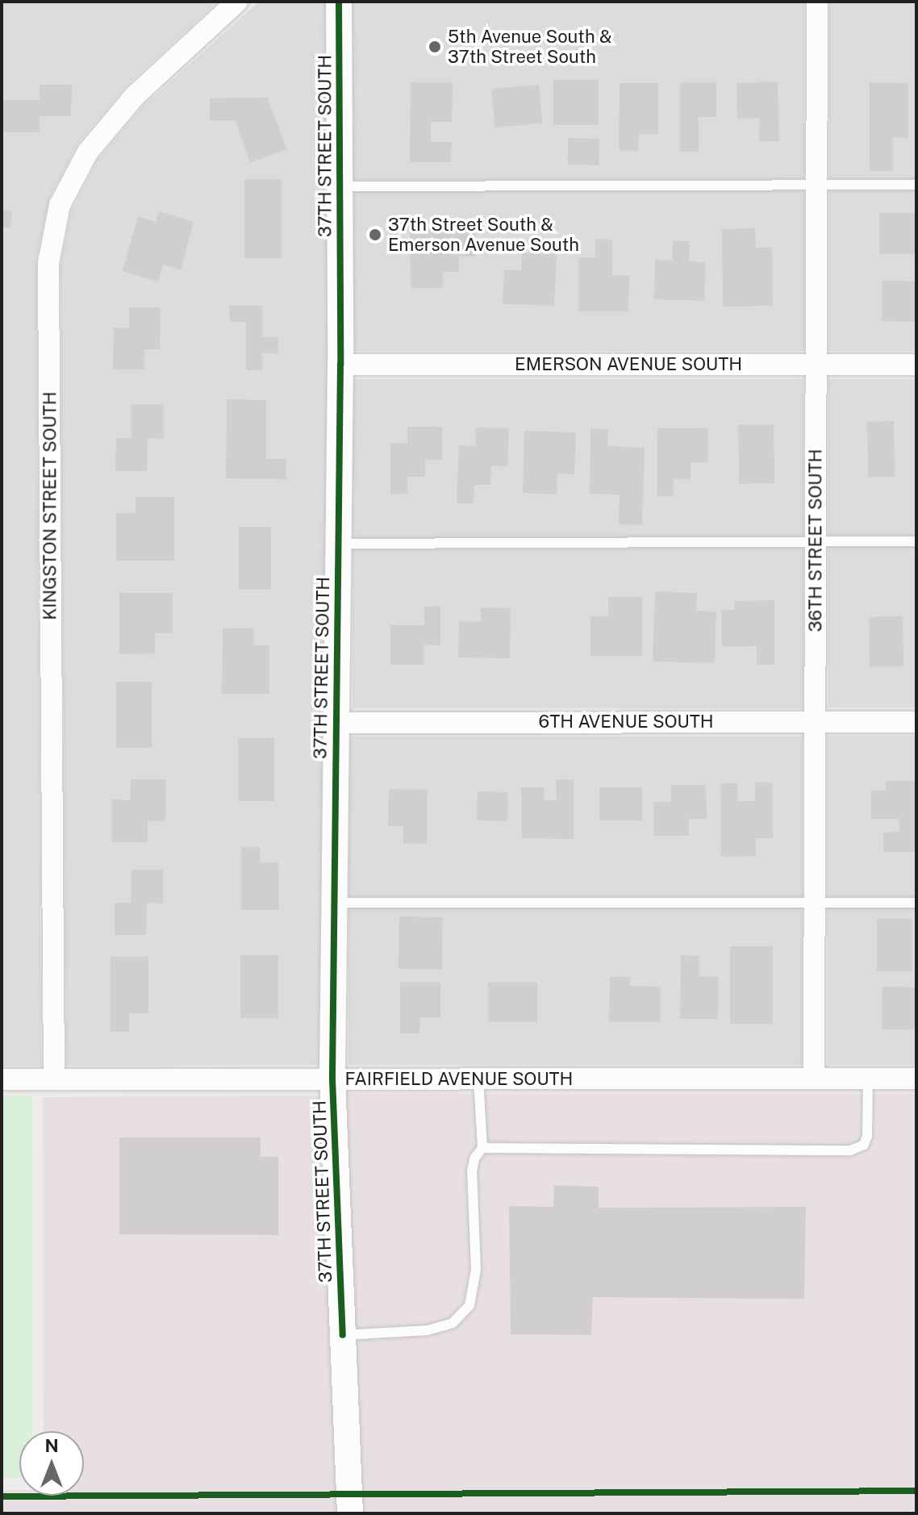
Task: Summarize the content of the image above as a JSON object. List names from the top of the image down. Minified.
{"streets":{"street":["37TH STREET SOUTH","EMERSON AVENUE SOUTH","KINGSTON STREET SOUTH","36TH STREET SOUTH","6TH AVENUE SOUTH","FAIRFIELD AVENUE SOUTH"]},"crossings":[["37TH STREET SOUTH","EMERSON AVENUE SOUTH"],["37TH STREET SOUTH","6TH AVENUE SOUTH"],["37TH STREET SOUTH","FAIRFIELD AVENUE SOUTH"],["EMERSON AVENUE SOUTH","36TH STREET SOUTH"],["KINGSTON STREET SOUTH","FAIRFIELD AVENUE SOUTH"],["36TH STREET SOUTH","6TH AVENUE SOUTH"],["36TH STREET SOUTH","FAIRFIELD AVENUE SOUTH"]],"places":["5th Avenue South & 37th Street South","37th Street South & Emerson Avenue South"],"north":"top"}
